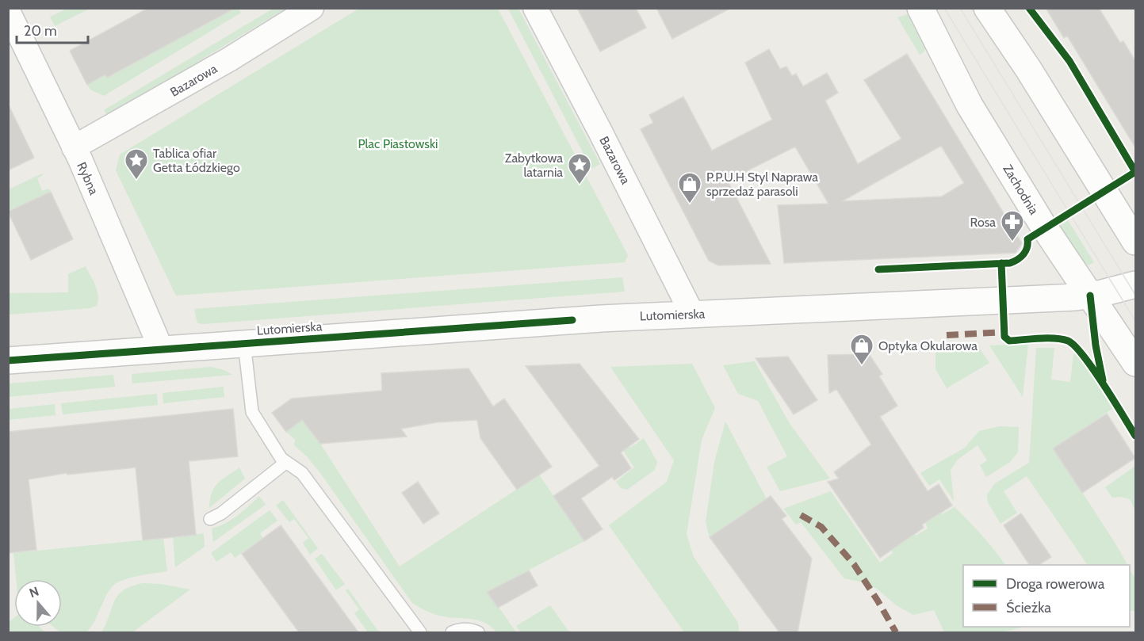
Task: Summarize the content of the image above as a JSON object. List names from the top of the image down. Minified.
{"streets":{"main road":["Zachodnia","Lutomierska"],"street":["Bazarowa","Rybna"]},"crossings":[["Bazarowa","Rybna"],["Bazarowa","Lutomierska"],["Rybna","Lutomierska"],["Zachodnia","Lutomierska"]],"parks":["Plac Piastowski"],"places":{"place":["Tablica ofiar Getta Łódzkiego","Zabytkowa latarnia"],"shop":["P.P.U.H Styl Naprawa sprzedaż parasoli","Optyka Okularowa"],"pharmacy":["Rosa"]},"legend":["Droga rowerowa","Ścieżka"],"scale_bar":"20 m","north":"top"}
